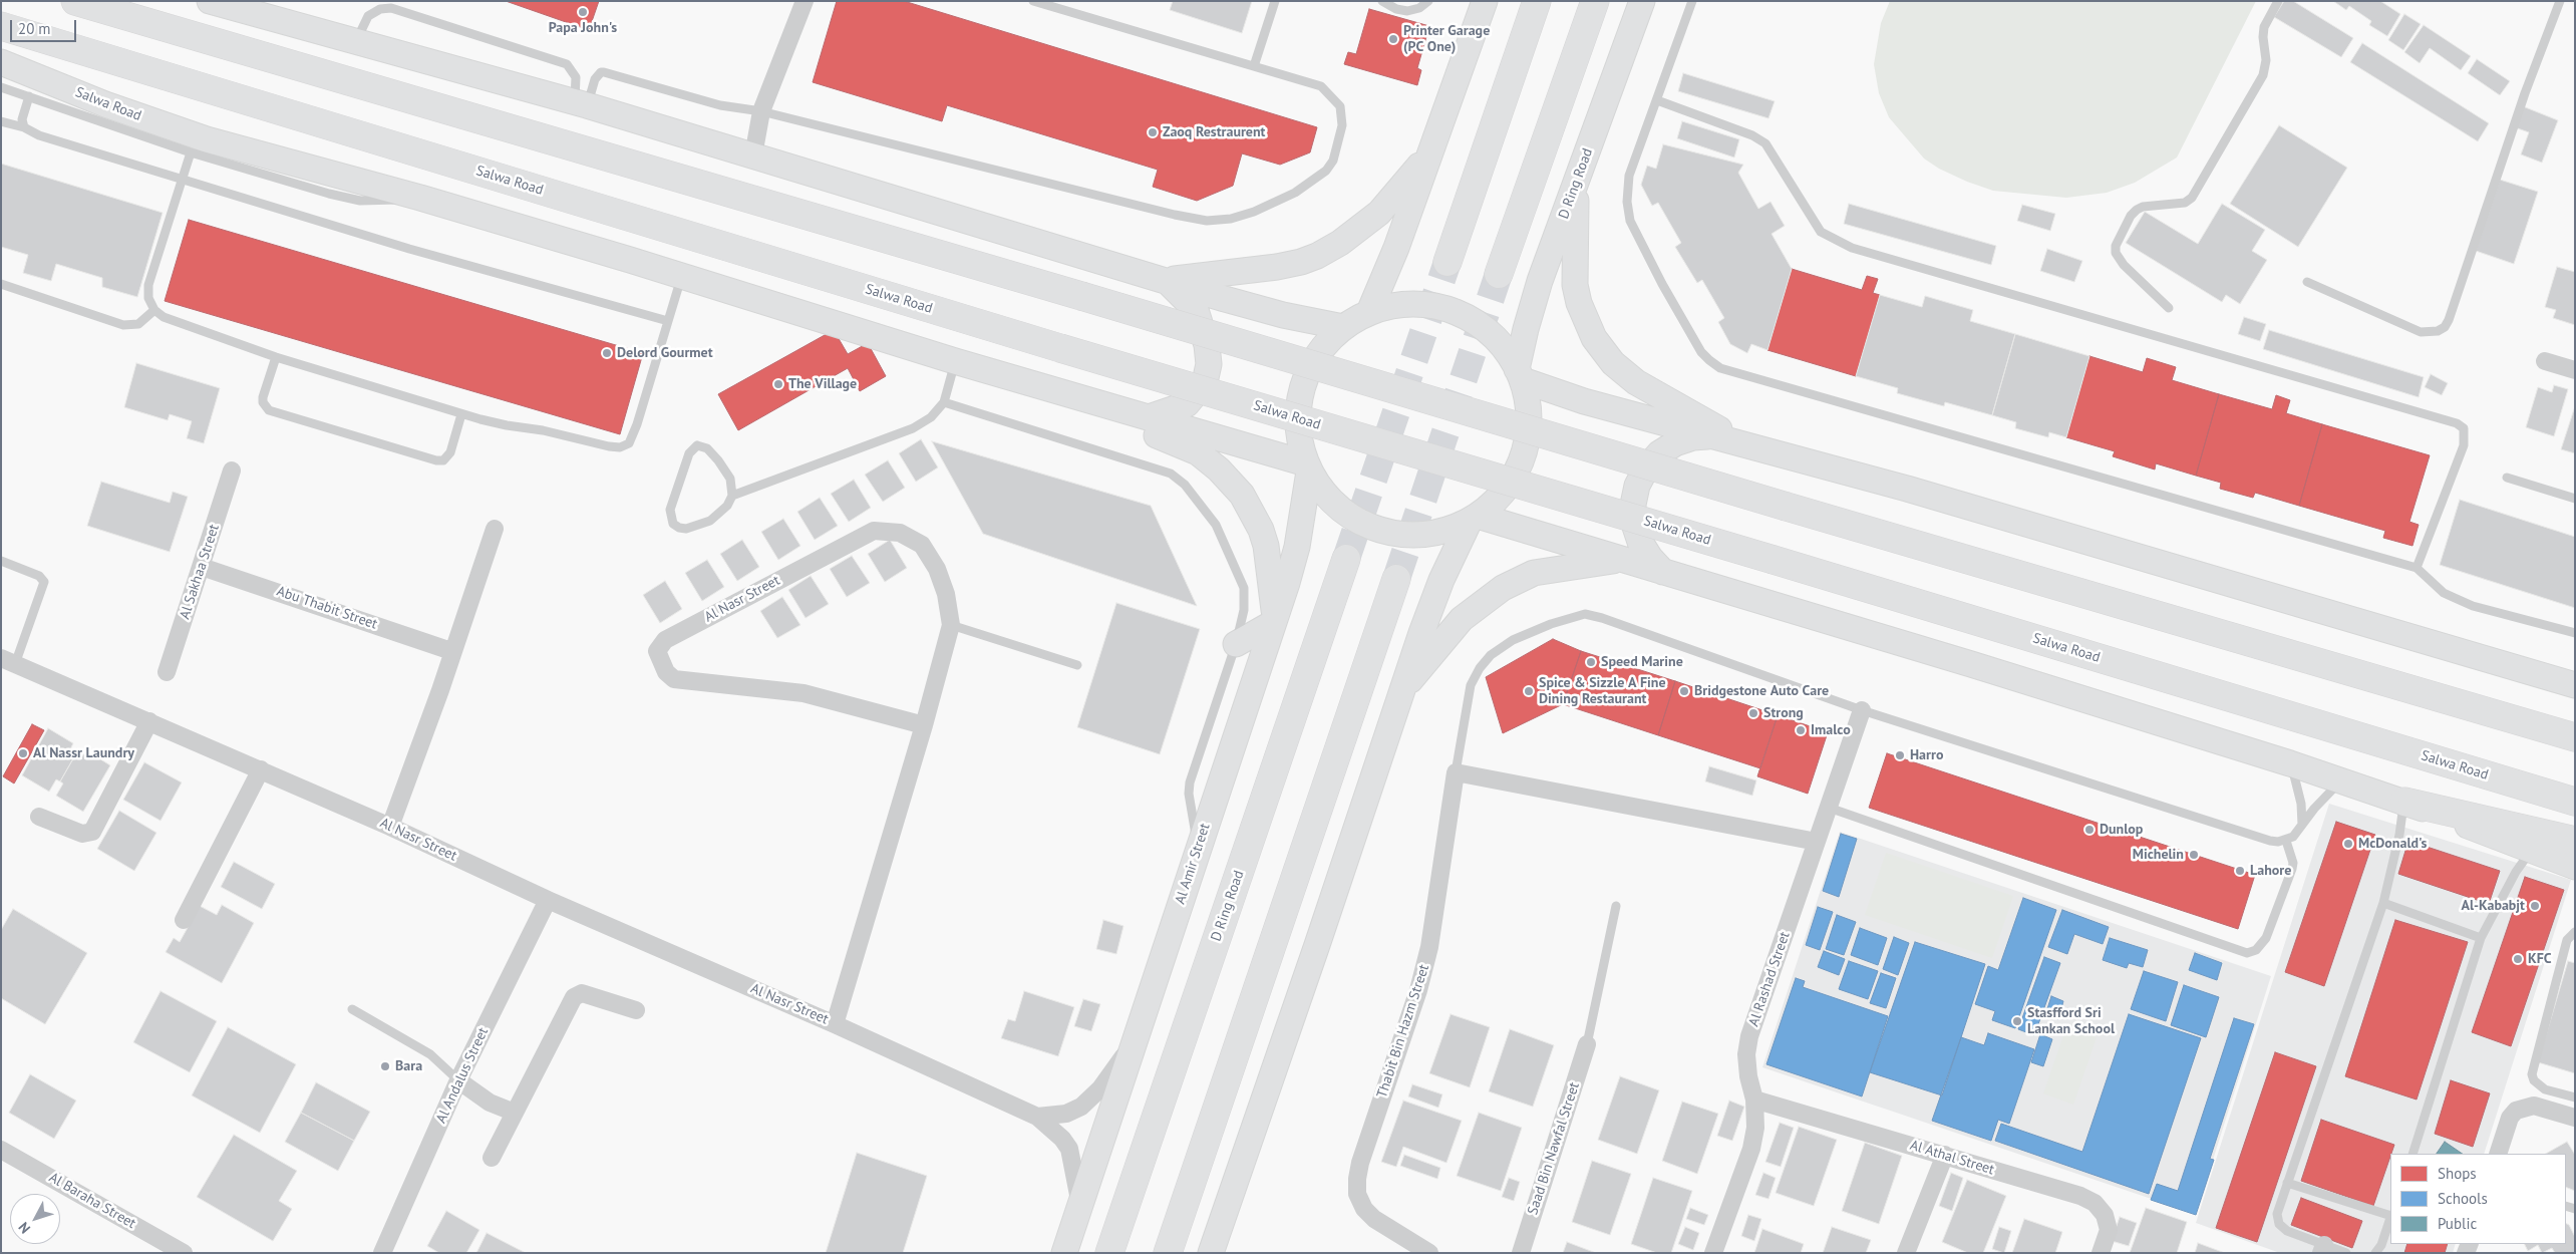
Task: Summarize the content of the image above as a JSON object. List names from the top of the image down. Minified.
{"streets":{"highway":["Salwa Road","D Ring Road"],"main road":["Al Amir Street"],"street":["Al Sakhaa Street","Al Nasr Street","Abu Thabit Street","Al Rashad Street","Thabit Bin Hazm Street","Al Andalus Street","Saad Bin Nawfal Street","Al Athal Street","Al Baraha Street"]},"crossings":[["Salwa Road","Al Amir Street"],["Al Sakhaa Street","Abu Thabit Street"],["Al Nasr Street","Al Amir Street"],["Al Nasr Street","Al Andalus Street"],["Al Rashad Street","Thabit Bin Hazm Street"],["Al Rashad Street","Al Athal Street"]],"places":["Papa John's","Printer Garage (PC One)","Zaoq Restraurent","Delord Gourmet","The Village","Speed Marine","Spice & Sizzle A Fine Dining Restaurant","Bridgestone Auto Care","Strong","Imalco","Al Nassr Laundry","Harro","Dunlop","McDonald's","Michelin","Lahore","Al-Kababjt","KFC","Stasfford Sri Lankan School","Bara"],"legend":["Shops","Schools","Public"],"scale_bar":"20 m","north":"bottom left"}
